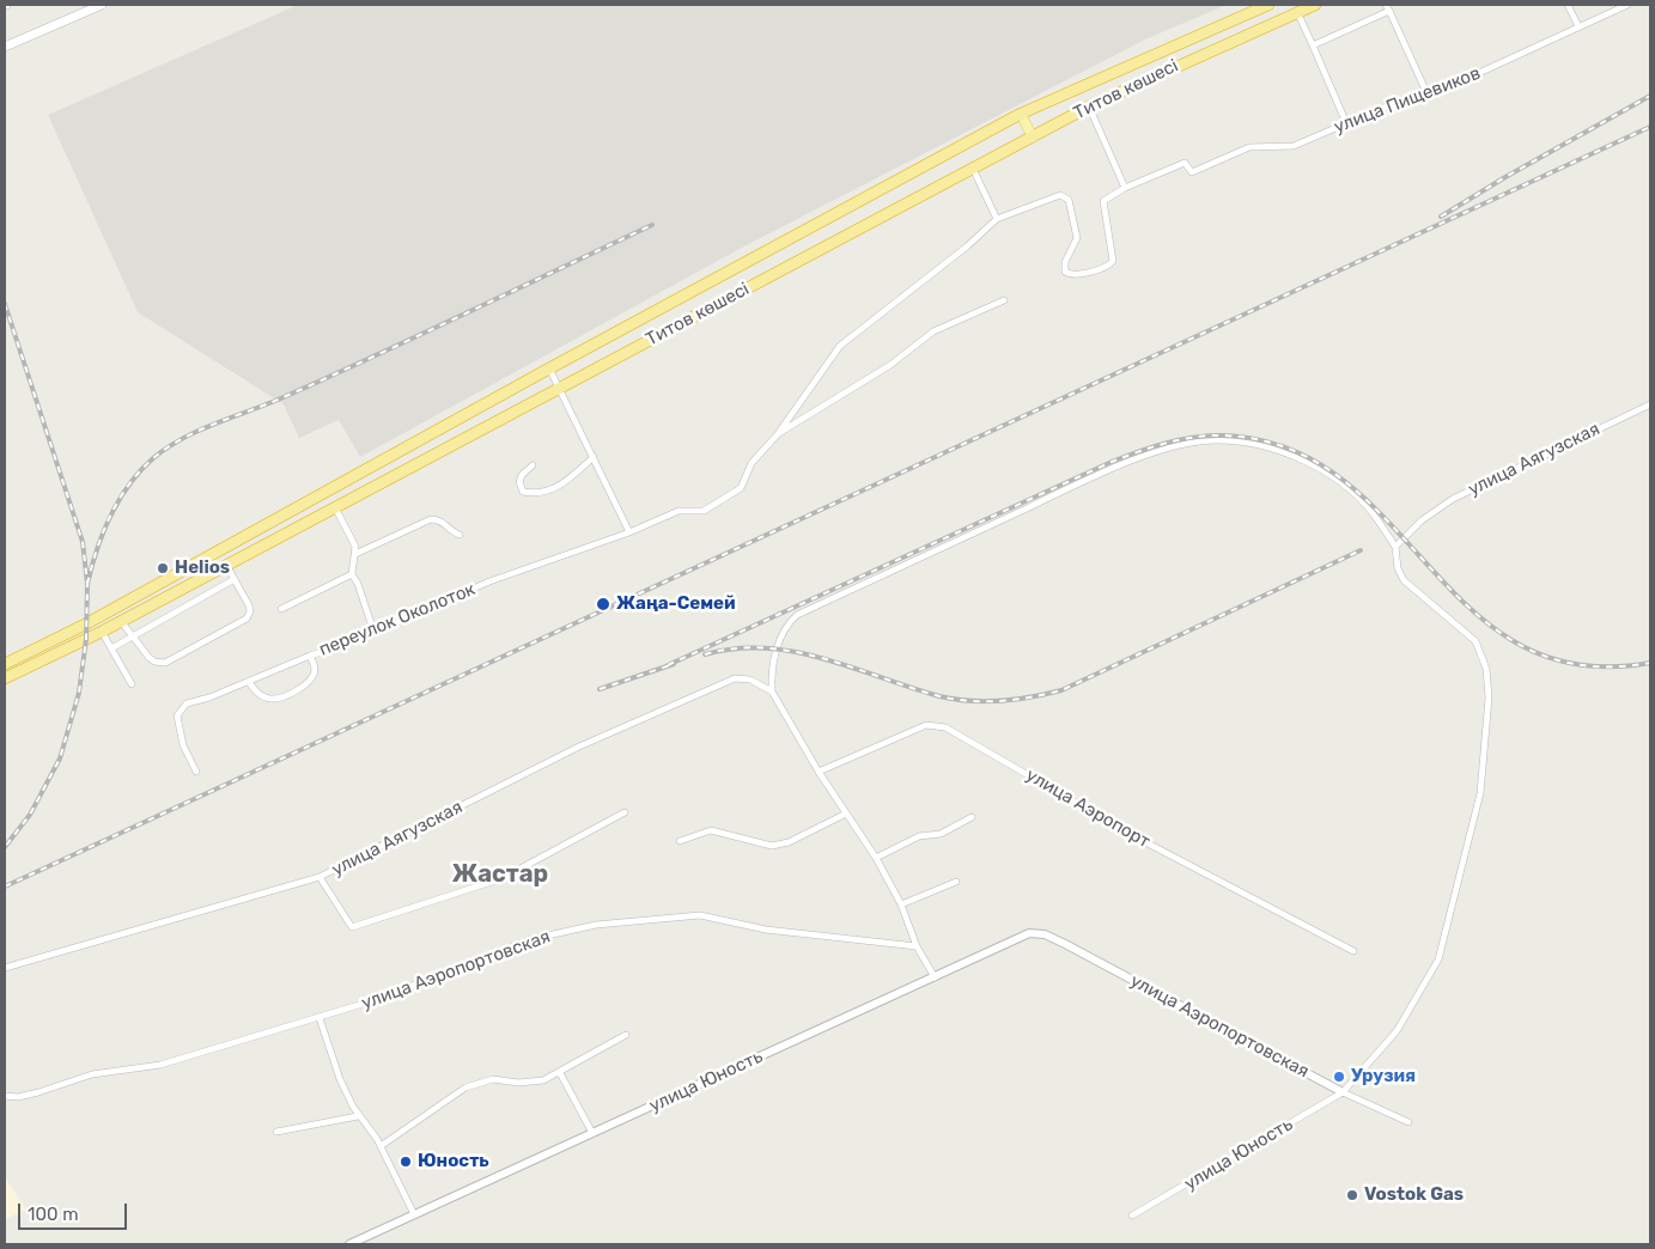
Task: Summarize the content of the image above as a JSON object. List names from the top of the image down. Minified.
{"streets":{"highway":["Титов көшесі"],"street":["улица Пищевиков","улица Аягузская","переулок Околоток","улица Аэропорт","улица Аэропортовская","улица Юность"]},"crossings":[["улица Аягузская","улица Юность"],["улица Аэропортовская","улица Юность"]],"districts":["Жастар"],"places":["Helios","Жаңа-Семей","Урузия","Юность","Vostok Gas"],"scale_bar":"100 m"}
